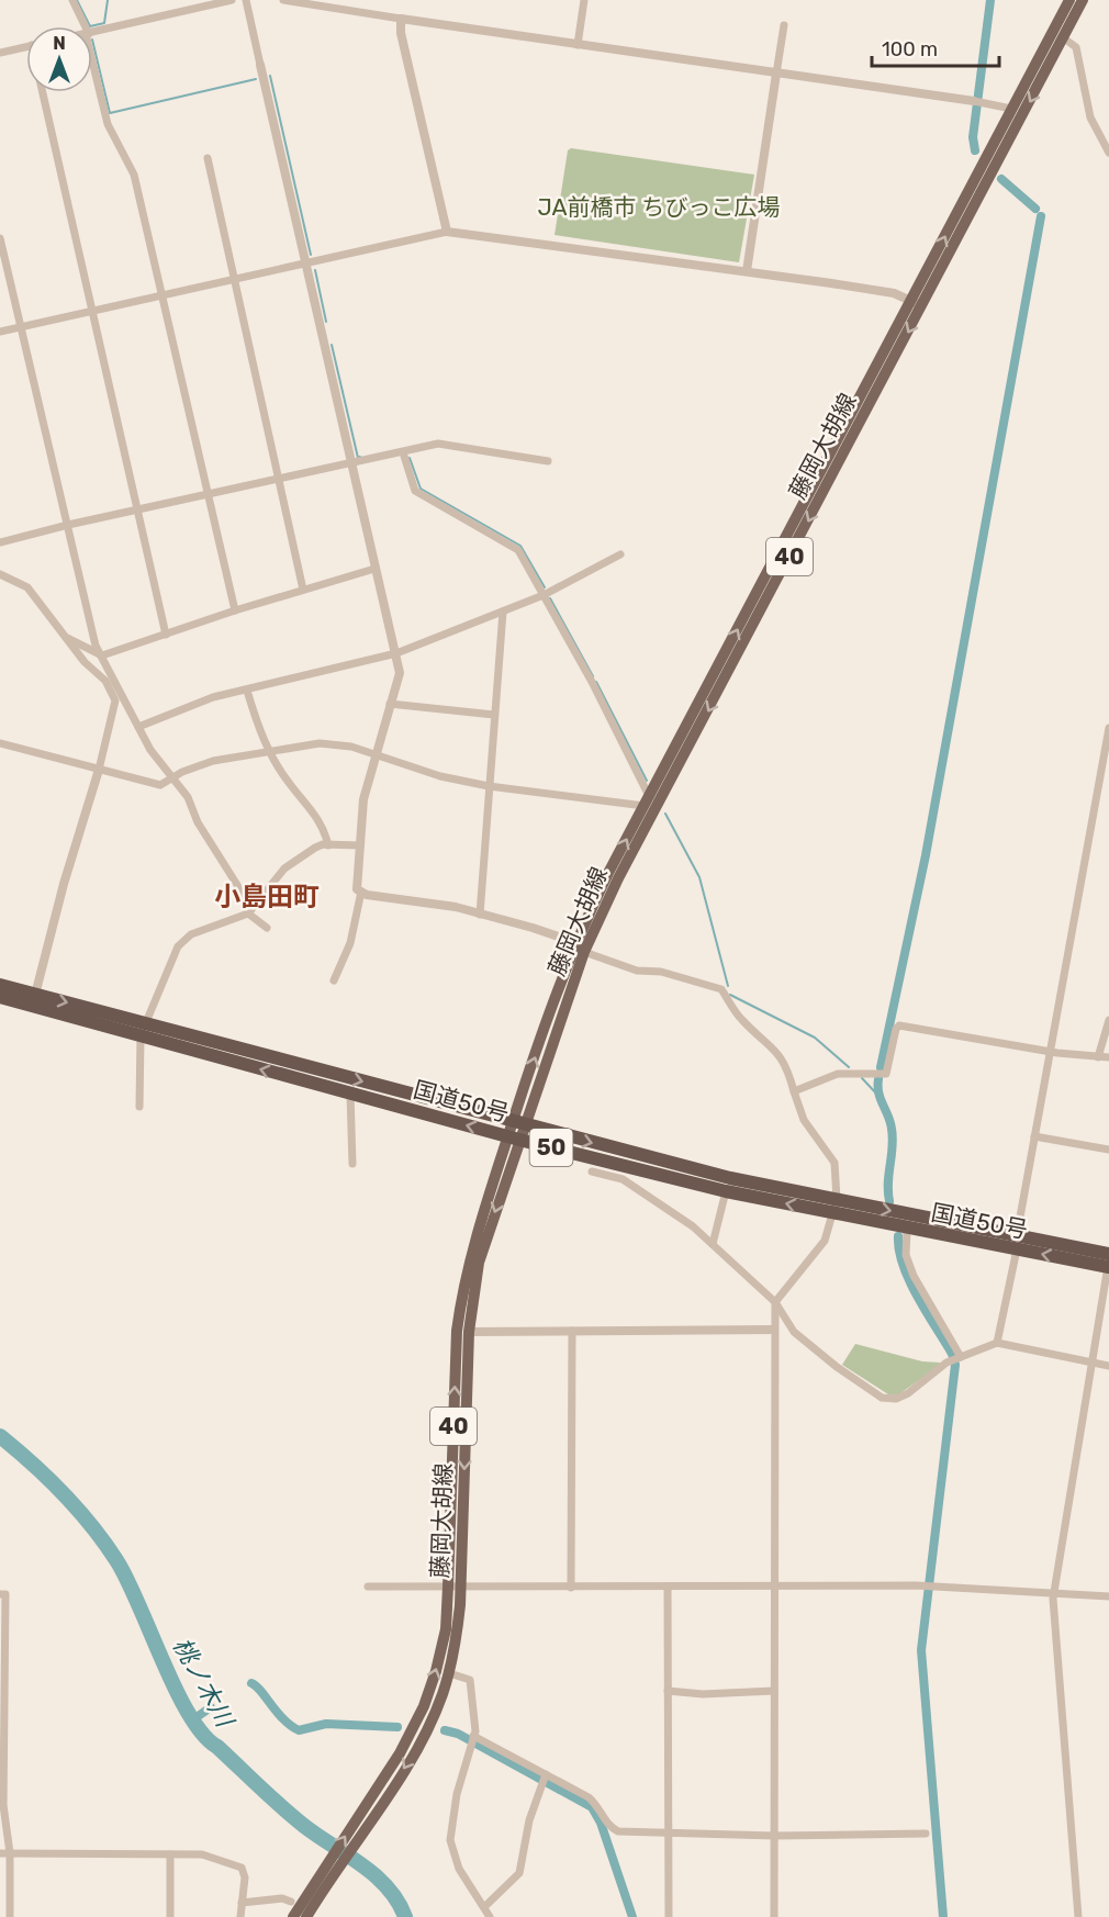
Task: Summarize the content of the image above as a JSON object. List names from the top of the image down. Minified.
{"streets":{"highway":["国道50号","50"],"main road":["藤岡大胡線","40"]},"crossings":[["藤岡大胡線","国道50号"]],"districts":["小島田町"],"water":["桃ノ木川"],"parks":["JA前橋市 ちびっこ広場"],"scale_bar":"100 m","north":"top"}
